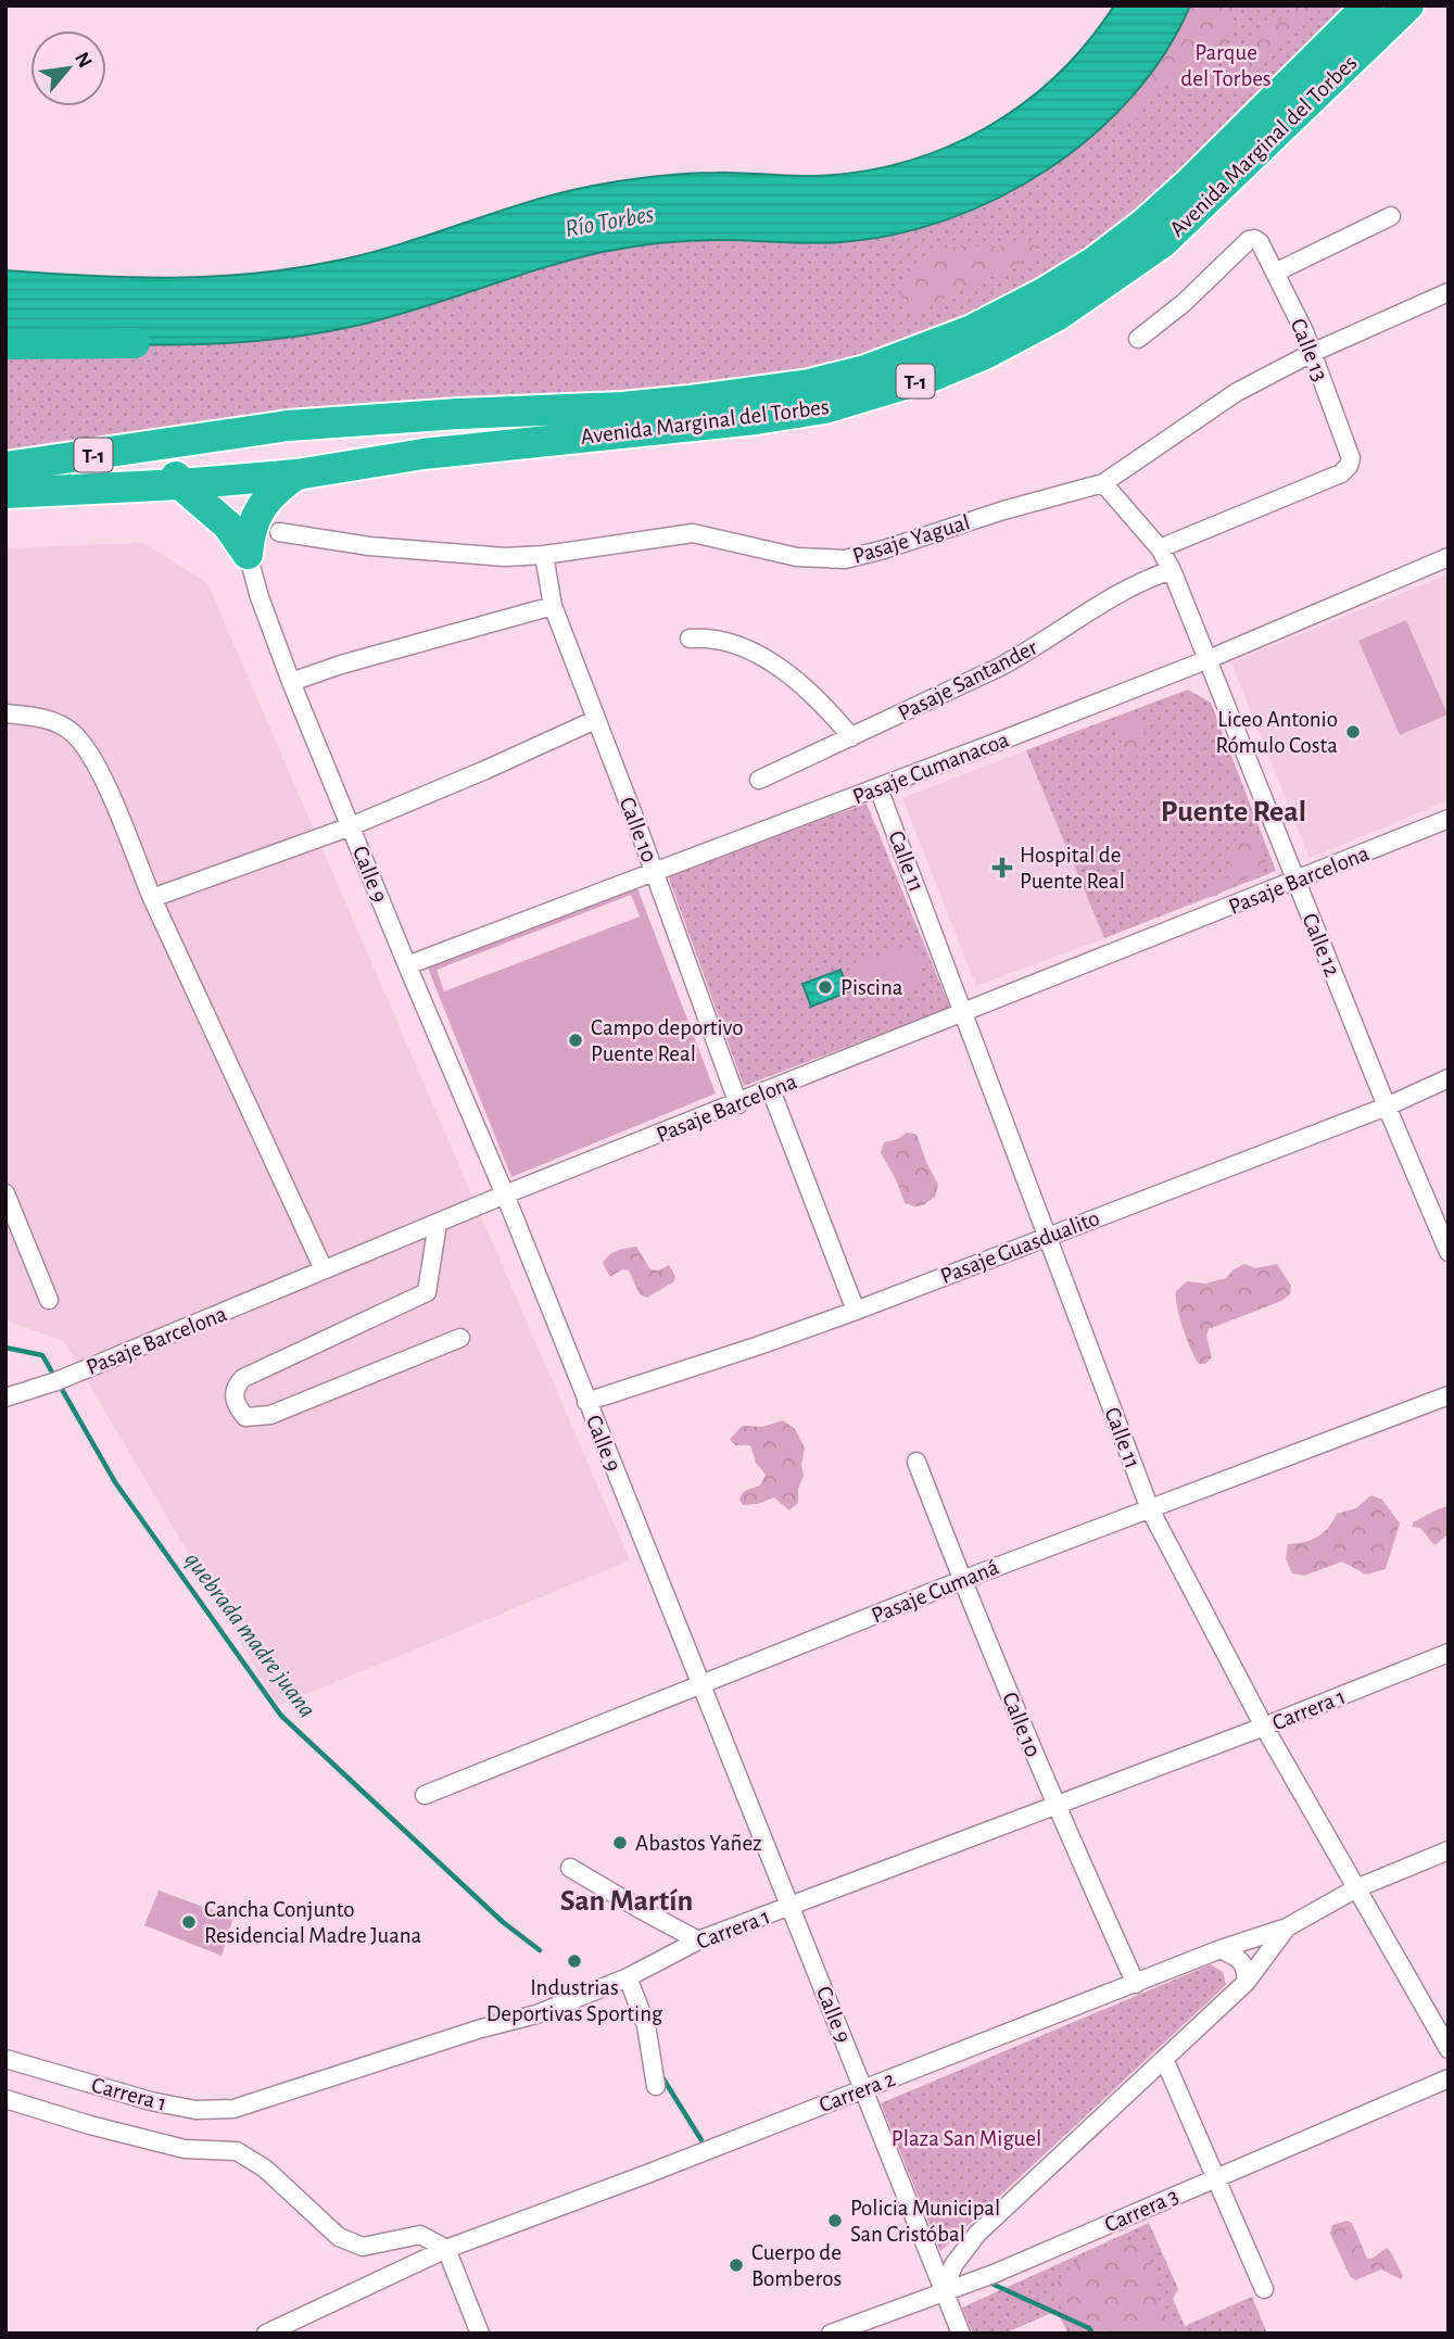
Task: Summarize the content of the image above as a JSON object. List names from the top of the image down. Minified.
{"streets":{"highway":["Avenida Marginal del Torbes","T-1"],"street":["Calle 13","Pasaje Yagual","Pasaje Santander","Pasaje Cumanacoa","Calle 10","Calle 11","Calle 9","Pasaje Barcelona","Calle 12","Pasaje Guasdualito","Pasaje Cumaná","Carrera 1","Carrera 2","Carrera 3"]},"crossings":[["Calle 13","Pasaje Yagual"],["Calle 13","Calle 12"],["Pasaje Yagual","Calle 10"],["Pasaje Yagual","Calle 12"],["Pasaje Santander","Calle 12"],["Pasaje Cumanacoa","Calle 10"],["Pasaje Cumanacoa","Calle 11"],["Pasaje Cumanacoa","Calle 9"],["Pasaje Cumanacoa","Calle 12"],["Calle 10","Pasaje Barcelona"],["Calle 10","Pasaje Cumaná"],["Calle 10","Carrera 1"],["Calle 10","Carrera 2"],["Calle 11","Pasaje Barcelona"],["Calle 11","Pasaje Guasdualito"],["Calle 11","Pasaje Cumaná"],["Calle 11","Carrera 1"],["Calle 11","Carrera 2"],["Calle 9","Pasaje Barcelona"],["Calle 9","Pasaje Guasdualito"],["Calle 9","Pasaje Cumaná"],["Calle 9","Carrera 1"],["Calle 9","Carrera 2"],["Calle 9","Carrera 3"],["Pasaje Barcelona","Calle 12"],["Calle 12","Pasaje Guasdualito"]],"districts":["Puente Real","San Martín"],"water":["Río Torbes","quebrada madre juana"],"parks":["Parque del Torbes","Plaza San Miguel"],"places":{"other":["Liceo Antonio Rómulo Costa","Piscina","Campo deportivo Puente Real","Abastos Yañez","Cancha Conjunto Residencial Madre Juana","Industrias Deportivas Sporting","Policia Municipal San Cristóbal","Cuerpo de Bomberos"],"health":["Hospital de Puente Real"]},"north":"top right"}
